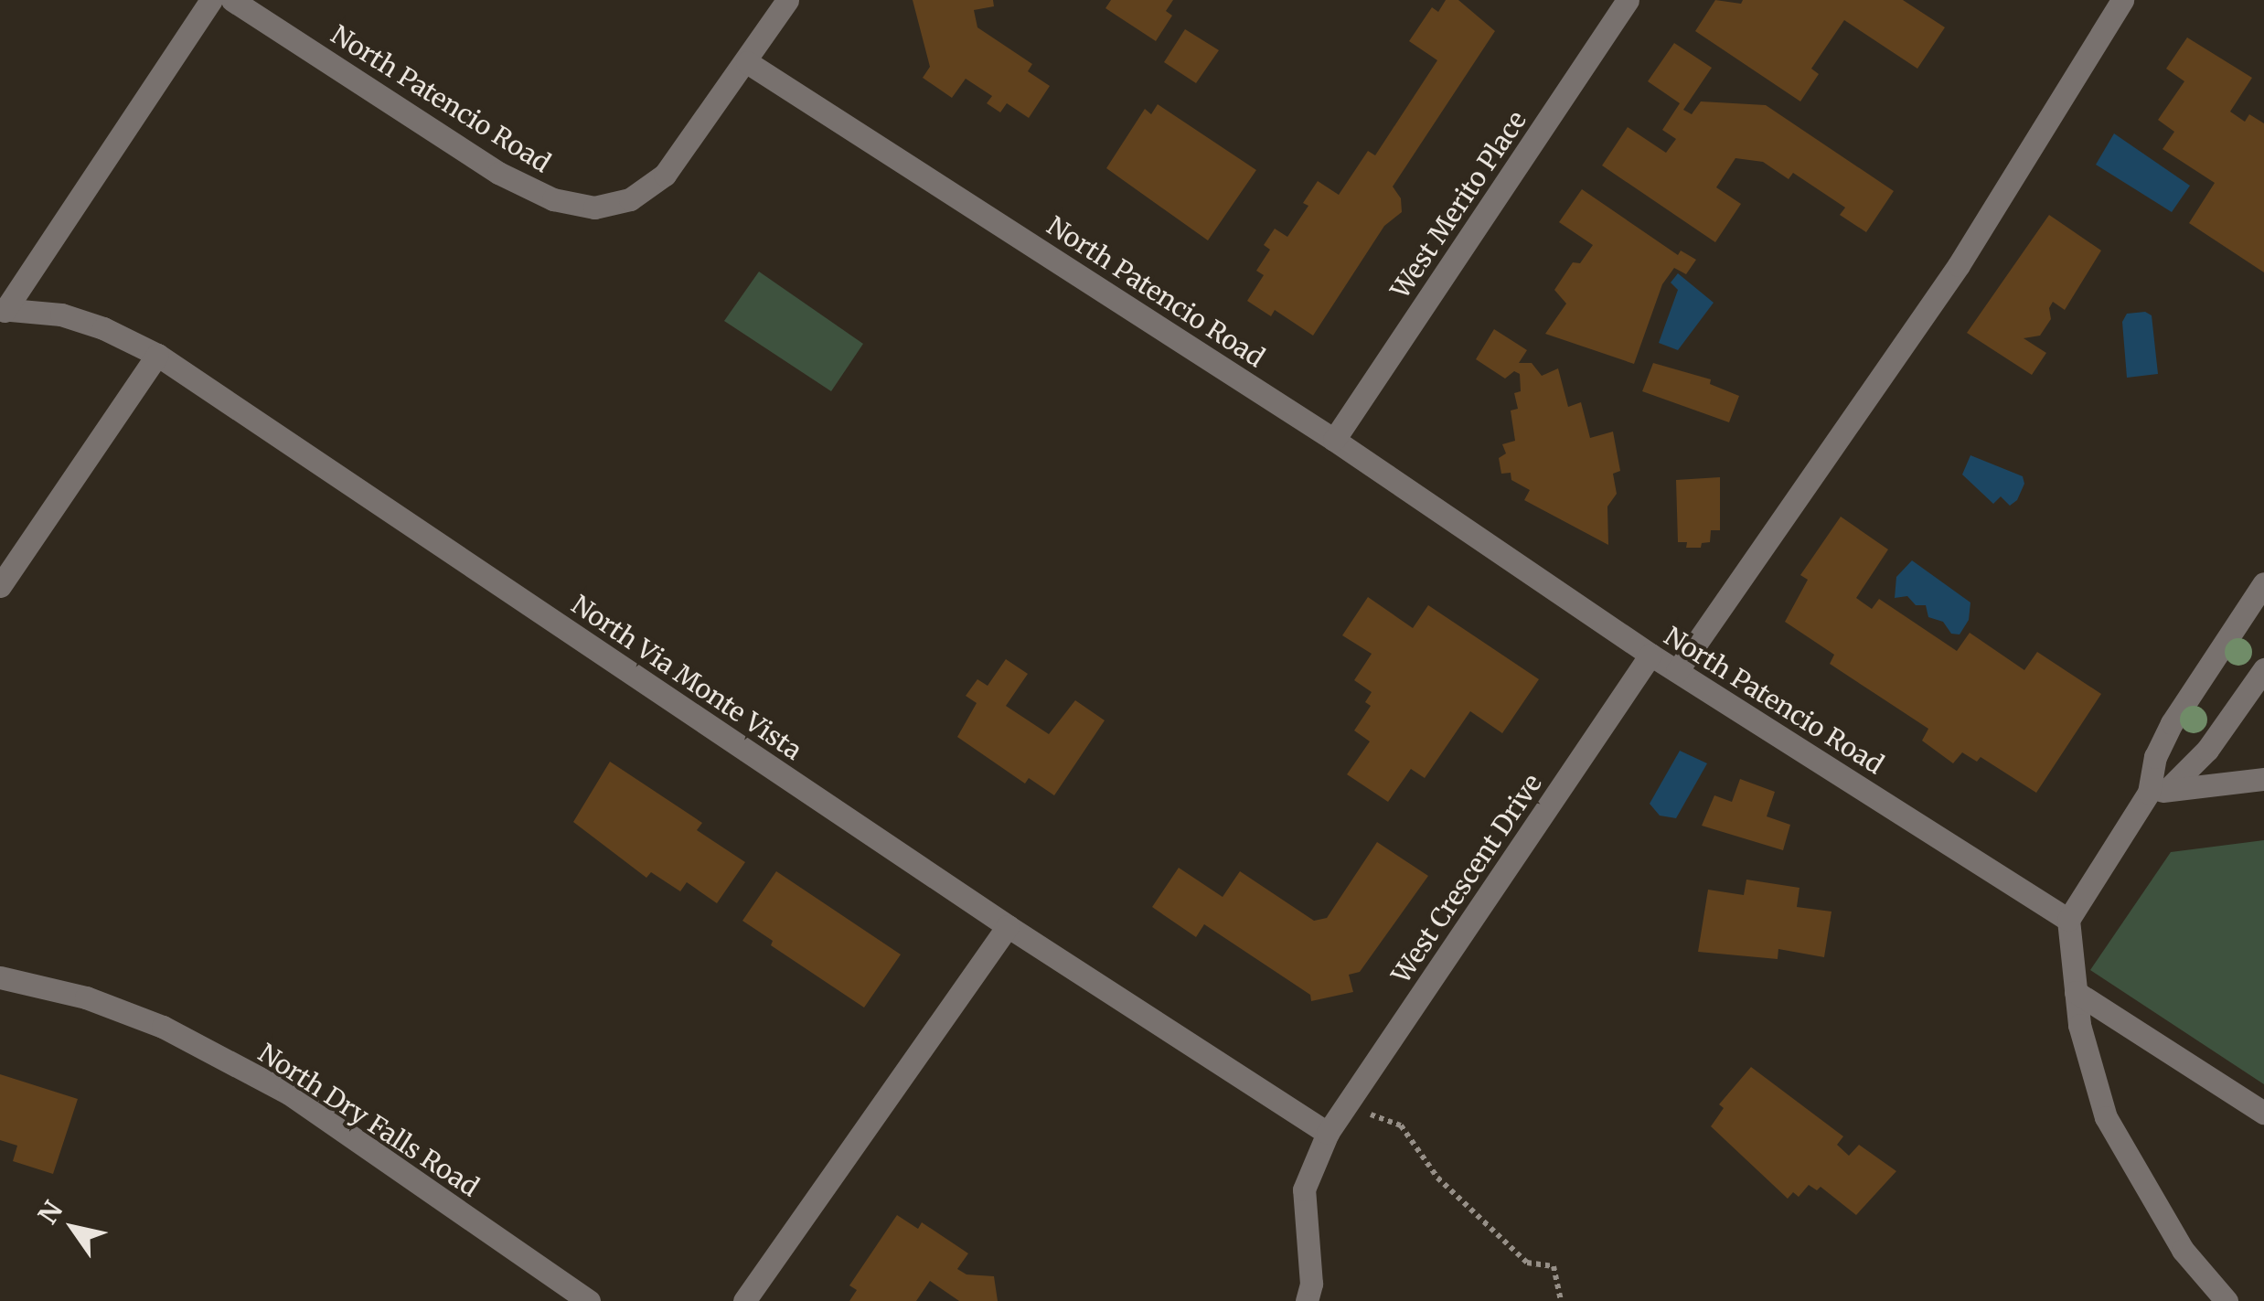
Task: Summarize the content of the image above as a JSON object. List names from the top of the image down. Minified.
{"streets":{"street":["North Patencio Road","West Merito Place","North Via Monte Vista","West Crescent Drive","North Dry Falls Road"]},"crossings":[["North Patencio Road","West Merito Place"],["North Patencio Road","West Crescent Drive"],["North Via Monte Vista","West Crescent Drive"]],"north":"top left"}
